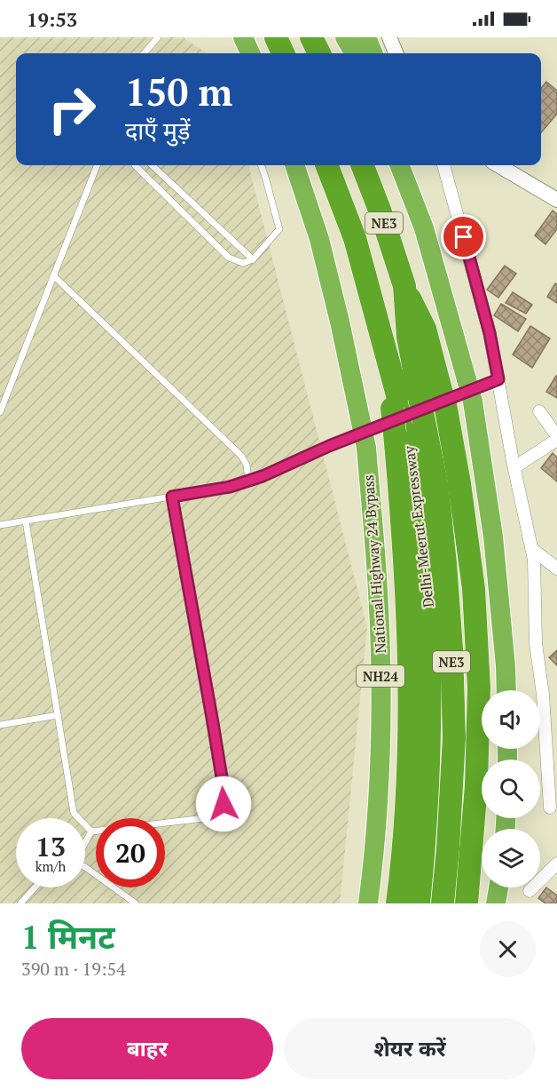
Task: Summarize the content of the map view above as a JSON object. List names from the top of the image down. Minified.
{"streets":{"highway":["NE3","Delhi-Meerut Expressway","National Highway 24 Bypass","NH24"]},"crossings":[["NE3","Delhi-Meerut Expressway"]],"page":{"status":"19:53","turn":["150 m","दाएँ मुड़ें"],"speed":"13 km/h","limit":"20","heading":["1 मिनट","390 m · 19:54"],"buttons":["बाहर","शेयर करें"]}}
